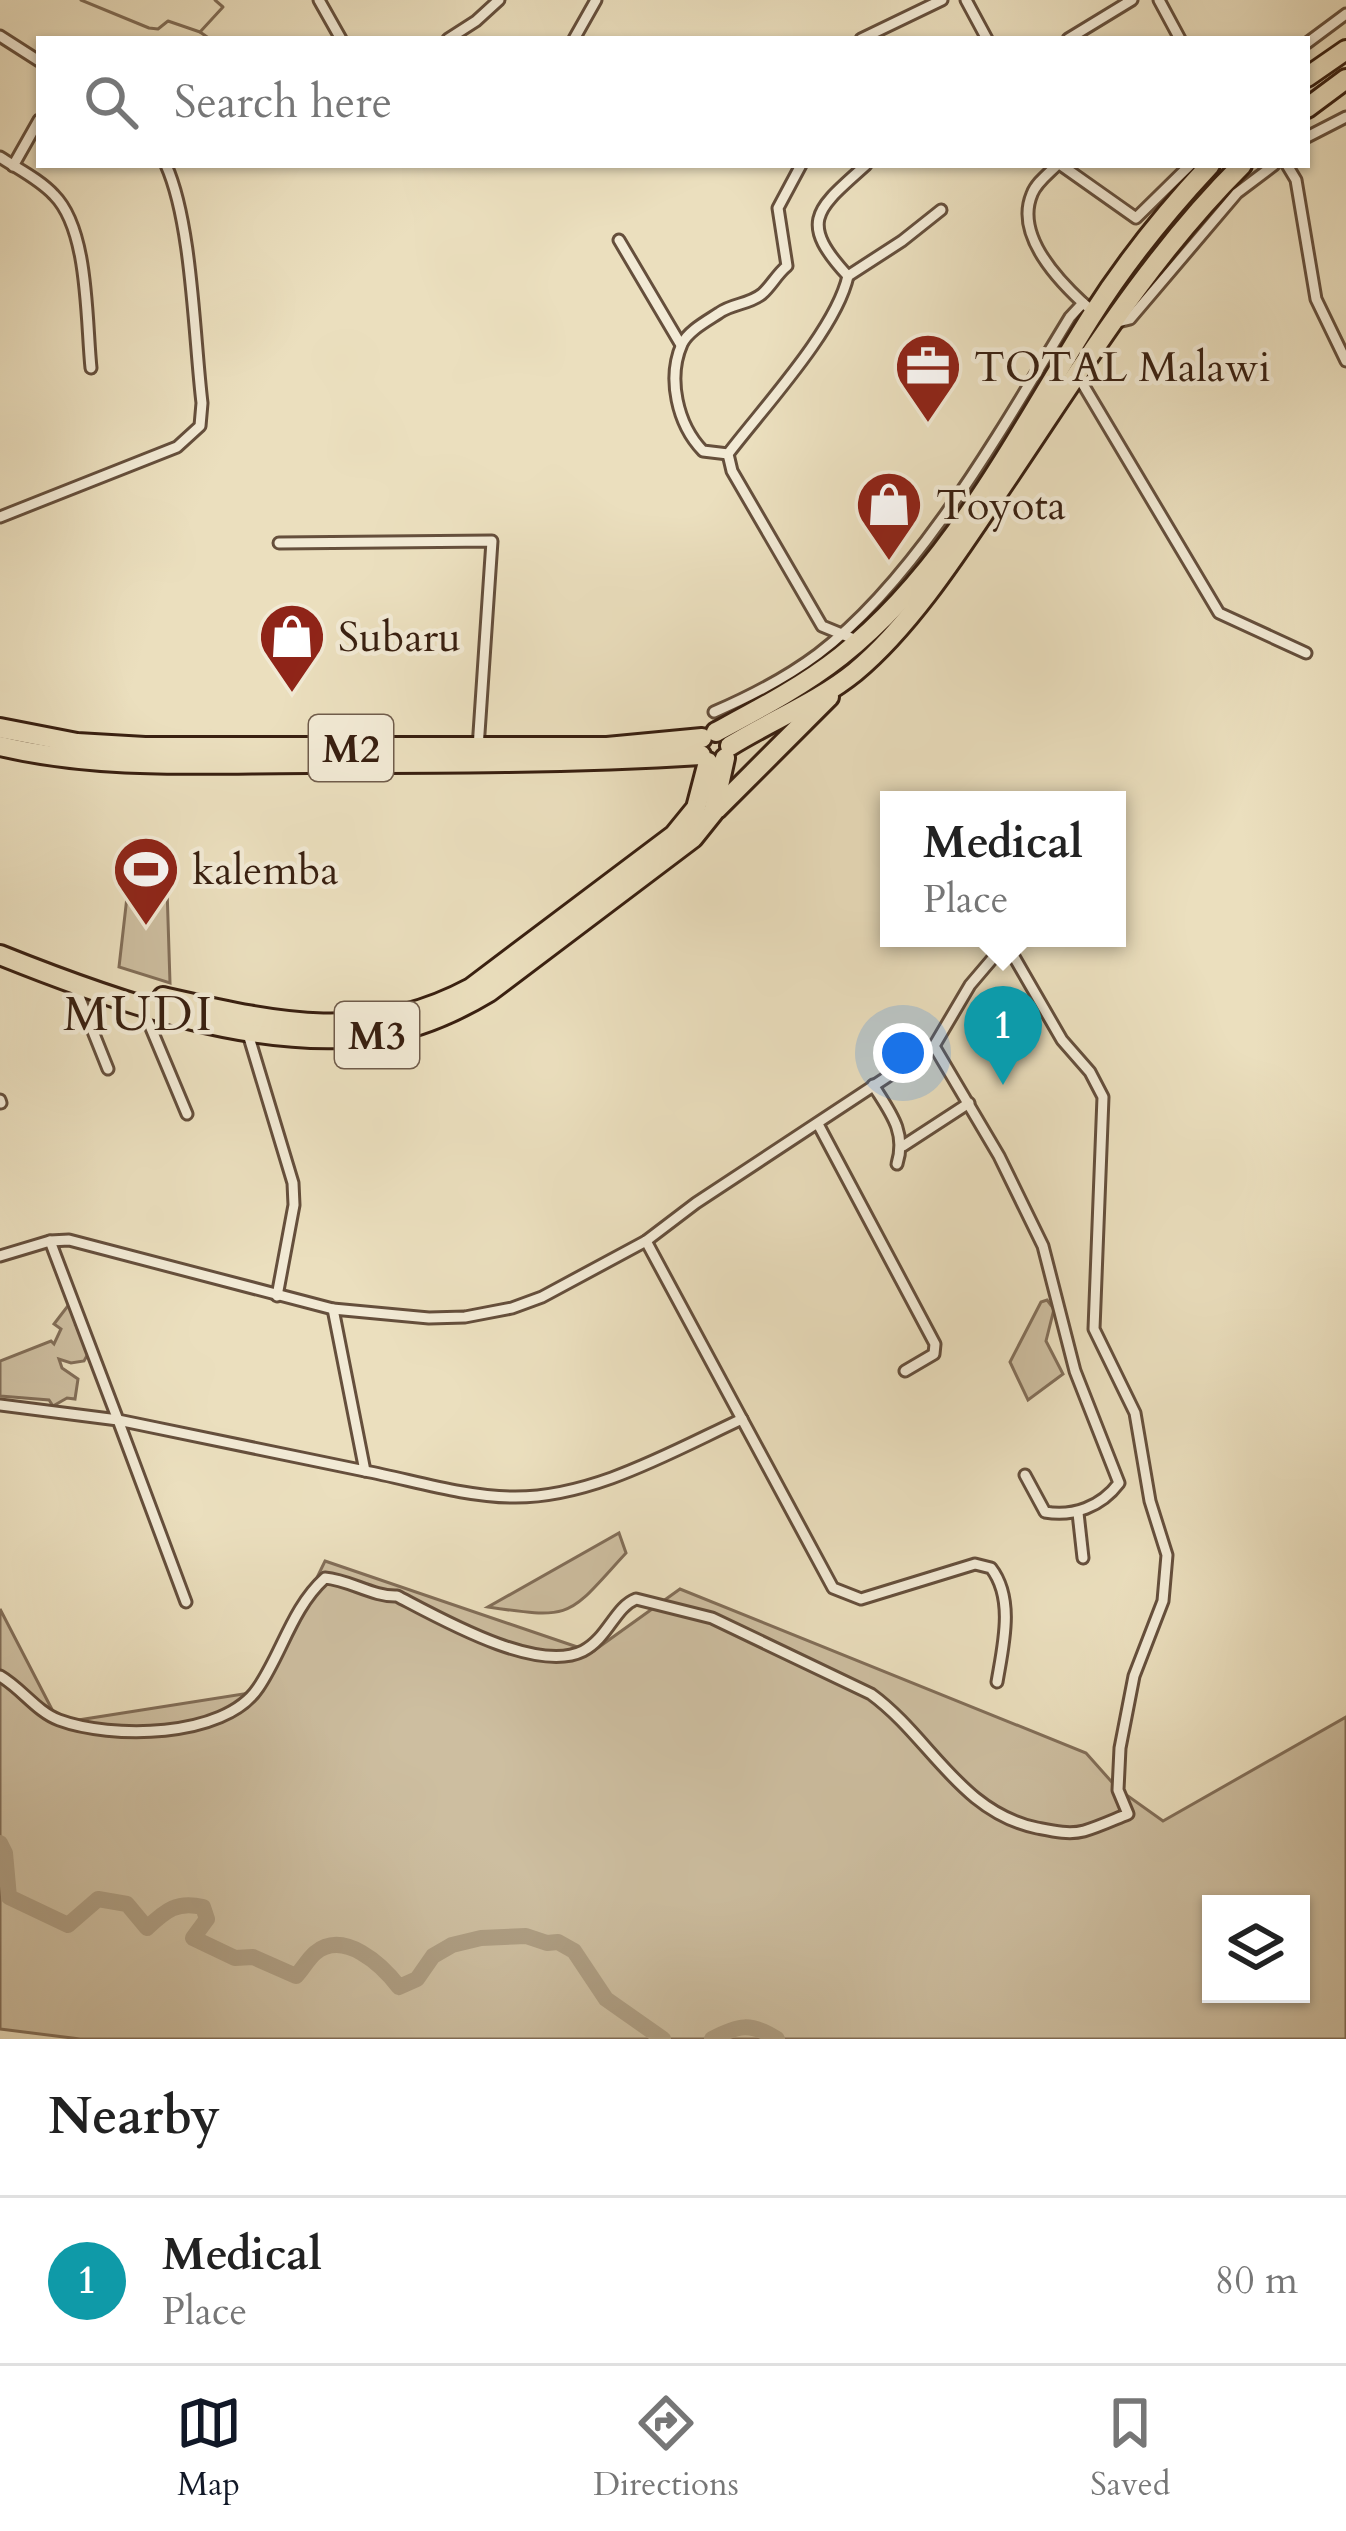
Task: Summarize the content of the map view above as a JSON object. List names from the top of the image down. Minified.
{"streets":{"highway":["M2","M3"]},"crossings":[["M2","M3"]],"districts":["MUDI"],"places":{"office":["TOTAL Malawi"],"shop":["Toyota","Subaru"],"sports":["kalemba"]},"page":{"search":"Search here","popup":["Medical","Place"],"pins":"1","heading":"Nearby","list":[{"mark":"1","name":"Medical","note":"Place","value":"80 m"}],"nav":["Map","Directions","Saved"]}}
